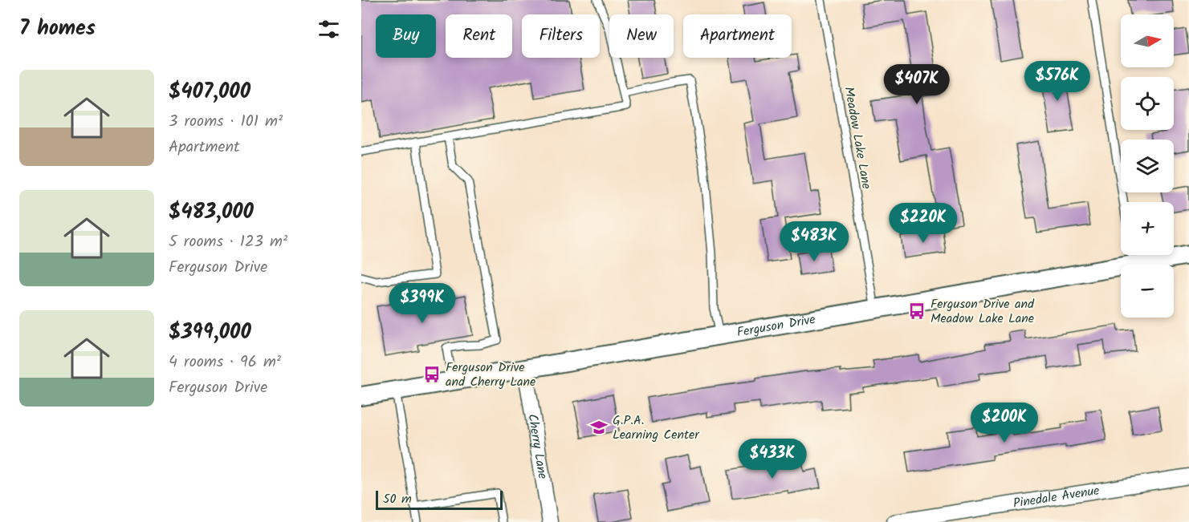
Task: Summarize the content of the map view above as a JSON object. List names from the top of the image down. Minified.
{"streets":{"street":["Ferguson Drive","Cherry Lane","Pinedale Avenue"],"lane":["Meadow Lake Lane"]},"crossings":[["Meadow Lake Lane","Ferguson Drive"],["Ferguson Drive","Cherry Lane"]],"places":{"bus stop":["Ferguson Drive and Meadow Lake Lane","Ferguson Drive and Cherry Lane"],"school or university":["G.P.A. Learning Center"]},"scale_bar":"50 m","north":"right","page":{"heading":"7 homes","map_buttons":["+","−"],"chip":["Buy","Rent","Filters","New","Apartment"],"list":[{"name":"$407,000","note":"3 rooms · 101 m² · Apartment"},{"name":"$483,000","note":"5 rooms · 123 m² · Ferguson Drive"},{"name":"$399,000","note":"4 rooms · 96 m² · Ferguson Drive"}],"price":["$576K","$407K","$220K","$483K","$399K","$200K","$433K"],"scale":"50 m"}}
